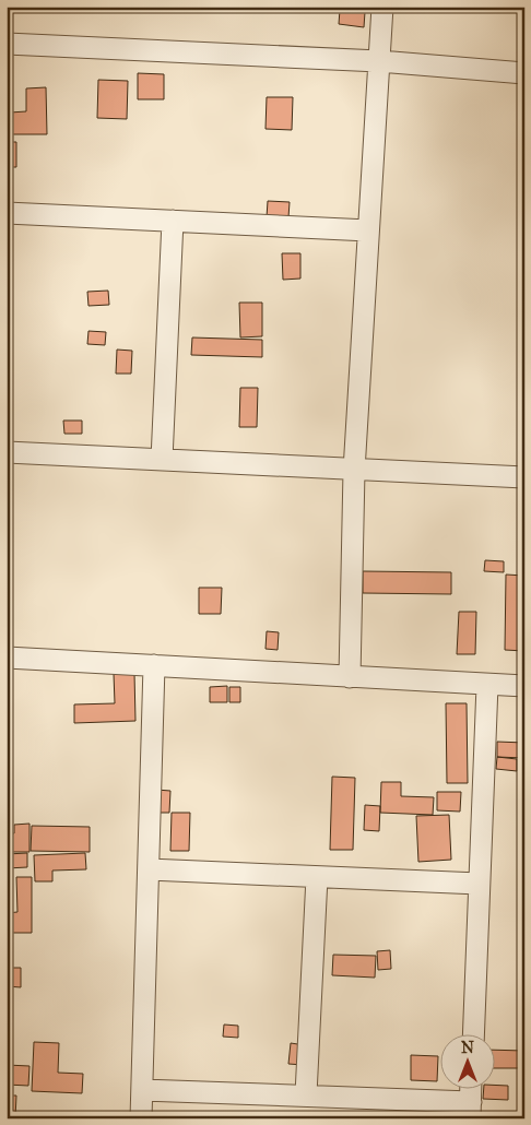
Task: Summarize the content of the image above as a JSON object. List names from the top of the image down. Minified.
{"north":"top"}
